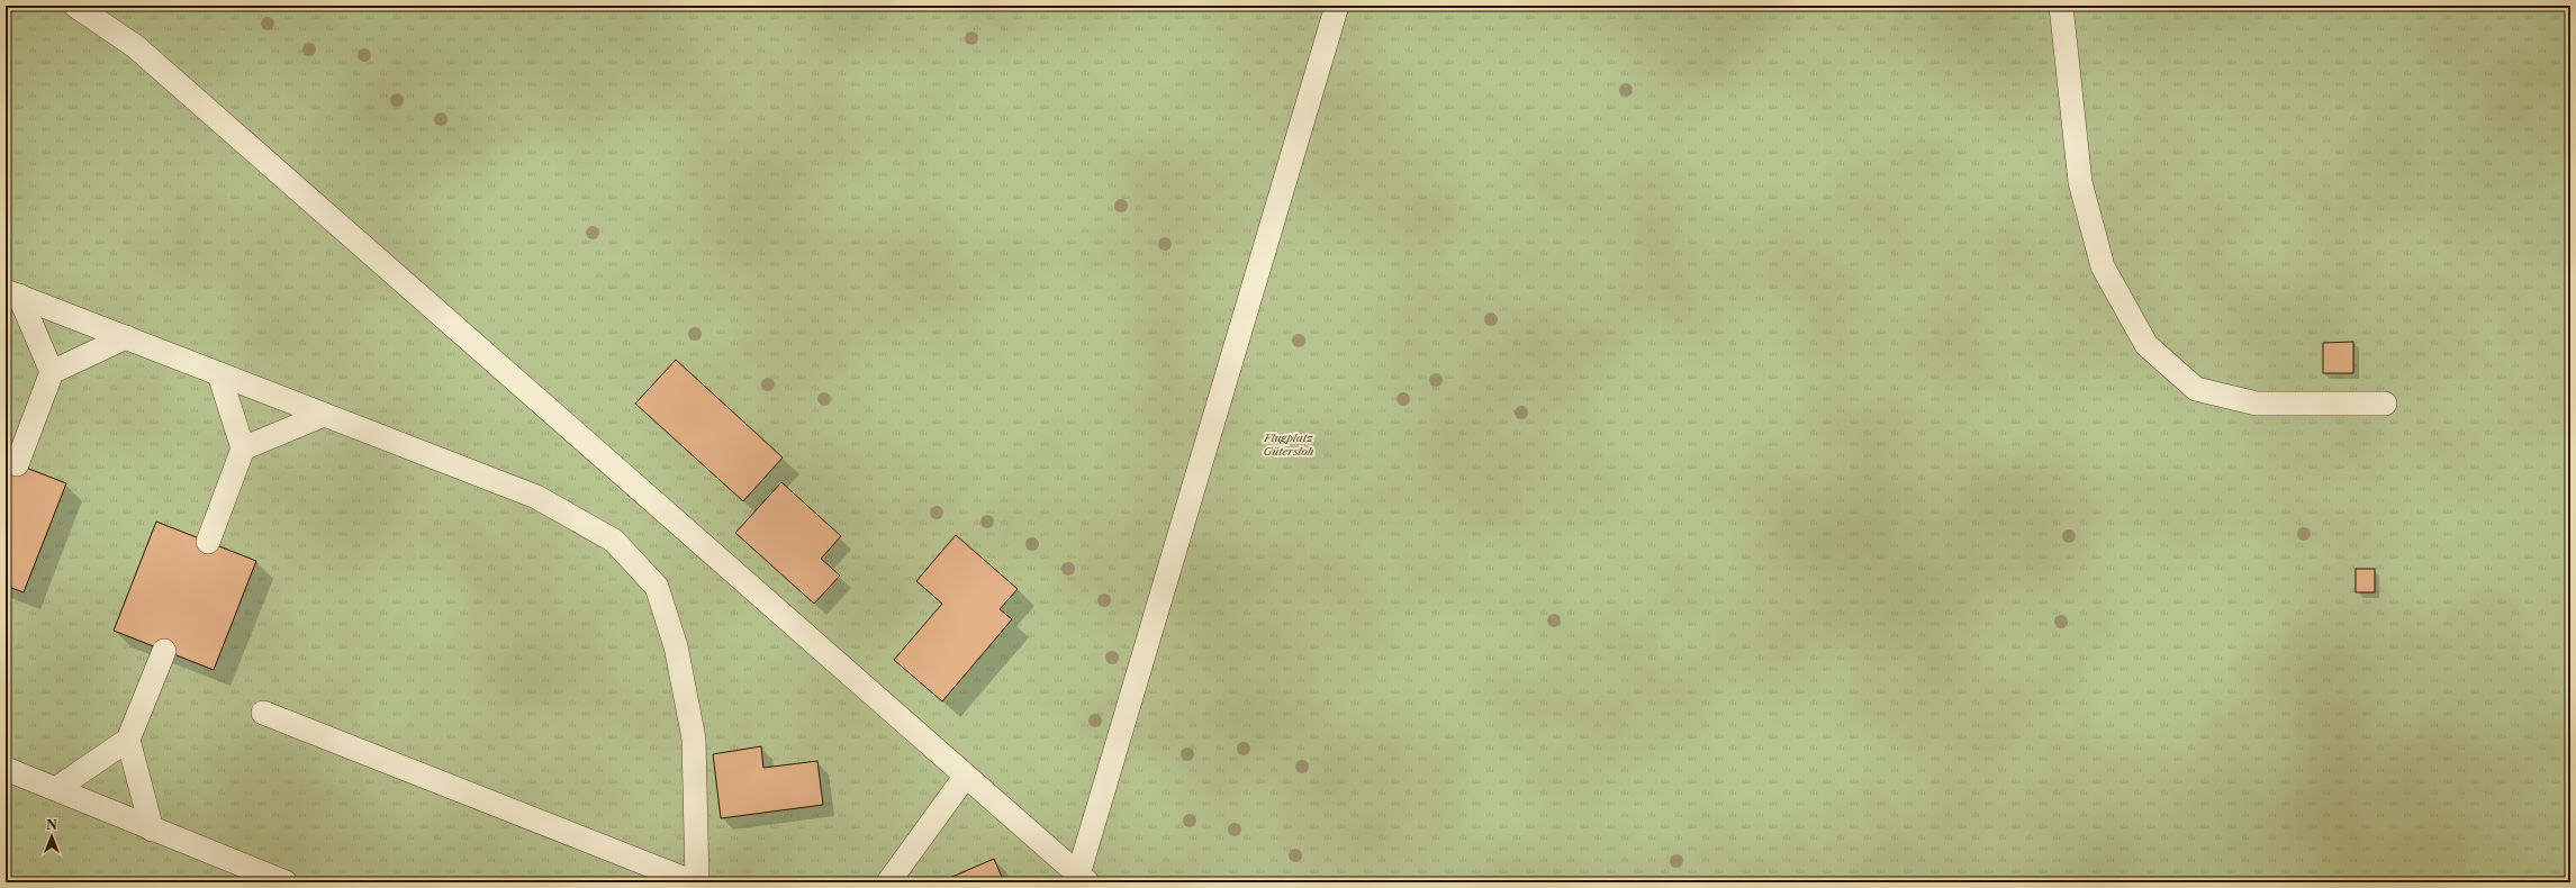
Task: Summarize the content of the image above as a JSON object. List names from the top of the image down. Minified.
{"parks":["Flugplatz Gütersloh"],"north":"top"}
